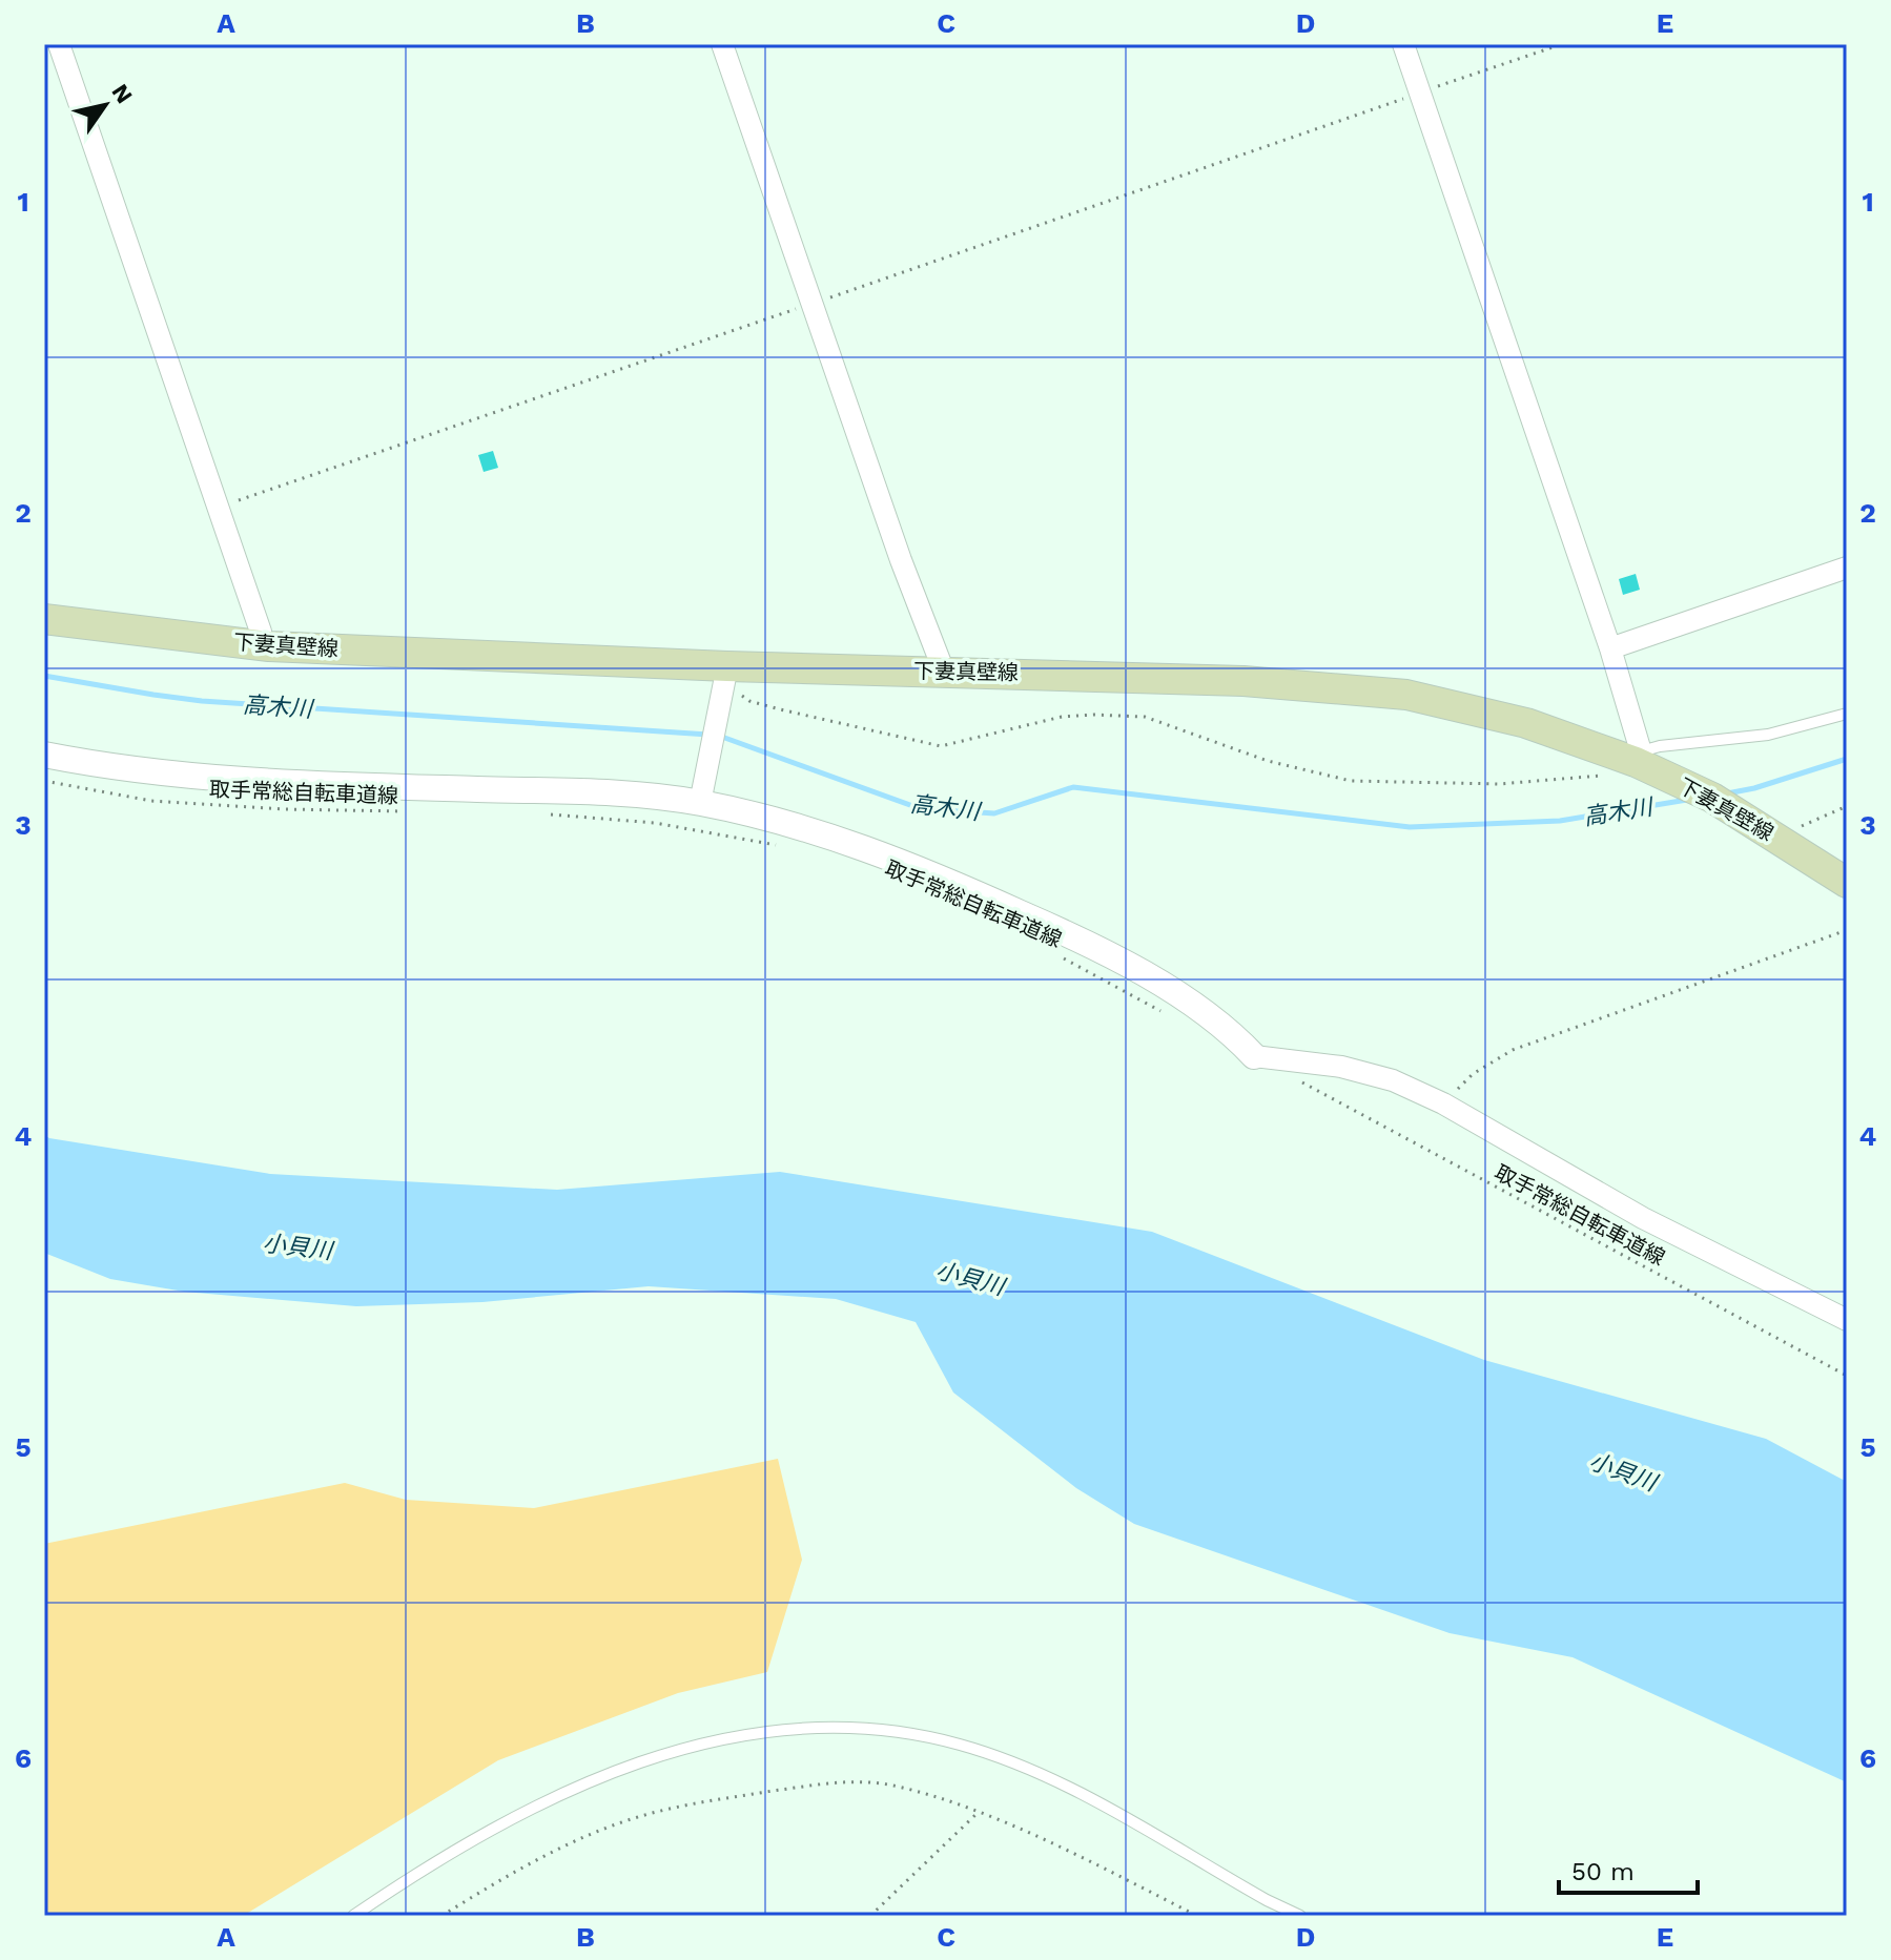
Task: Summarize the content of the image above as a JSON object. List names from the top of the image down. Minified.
{"streets":{"main road":["下妻真壁線"],"path":["取手常総自転車道線"]},"water":["高木川","小貝川"],"scale_bar":"50 m","north":"top right","grid":{"columns":["A","B","C","D","E"],"rows":["1","2","3","4","5","6"]}}
